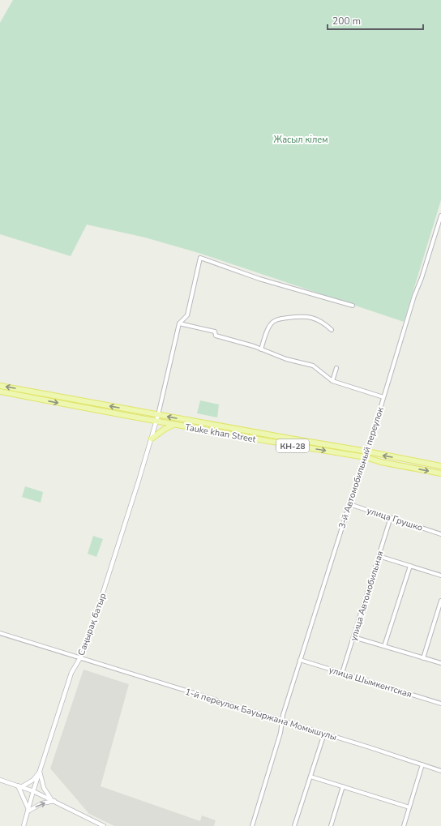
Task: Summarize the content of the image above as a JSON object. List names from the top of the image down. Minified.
{"streets":{"main road":["Tauke khan Street","КН-28"],"street":["3-й Автомобильный переулок","улица Грушко","улица Автомобильная","Саңырақ батыр","улица Шымкентская","1-й переулок Бауыржана Момышулы"]},"crossings":[["Tauke khan Street","3-й Автомобильный переулок"],["Tauke khan Street","Саңырақ батыр"],["3-й Автомобильный переулок","улица Грушко"],["3-й Автомобильный переулок","улица Шымкентская"],["3-й Автомобильный переулок","1-й переулок Бауыржана Момышулы"],["улица Грушко","улица Автомобильная"],["улица Автомобильная","улица Шымкентская"],["Саңырақ батыр","1-й переулок Бауыржана Момышулы"]],"parks":["Жасыл кілем"],"scale_bar":"200 m"}
